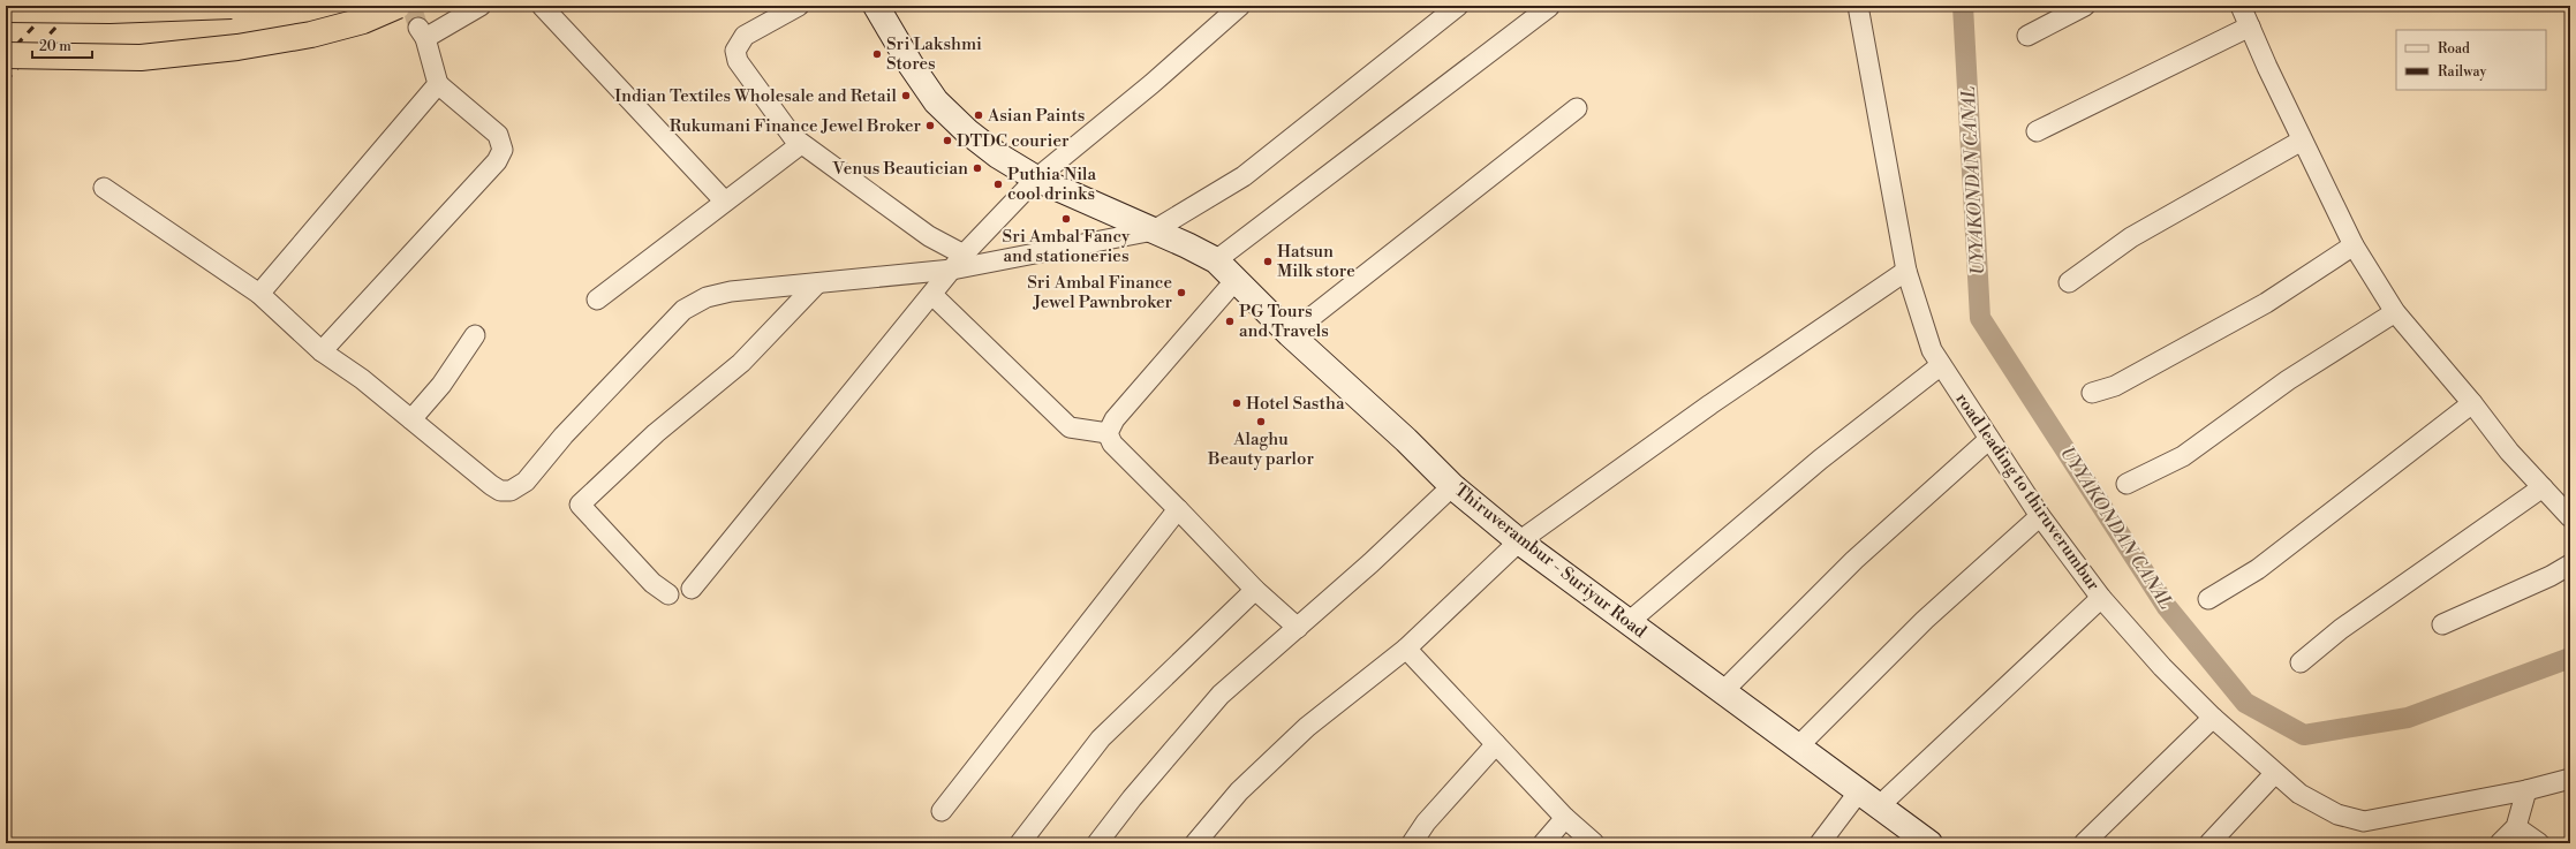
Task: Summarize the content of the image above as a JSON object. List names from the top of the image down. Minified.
{"streets":{"main road":["Thiruverambur - Suriyur Road"],"street":["road leading to thiruverumbur"]},"water":["UYYAKONDAN CANAL"],"places":["Sri Lakshmi Stores","Indian Textiles Wholesale and Retail","Asian Paints","Rukumani Finance Jewel Broker","DTDC courier","Venus Beautician","Puthia Nila cool drinks","Sri Ambal Fancy and stationeries","Hatsun Milk store","Sri Ambal Finance Jewel Pawnbroker","PG Tours and Travels","Hotel Sastha","Alaghu Beauty parlor"],"legend":["Road","Railway"],"scale_bar":"20 m"}
